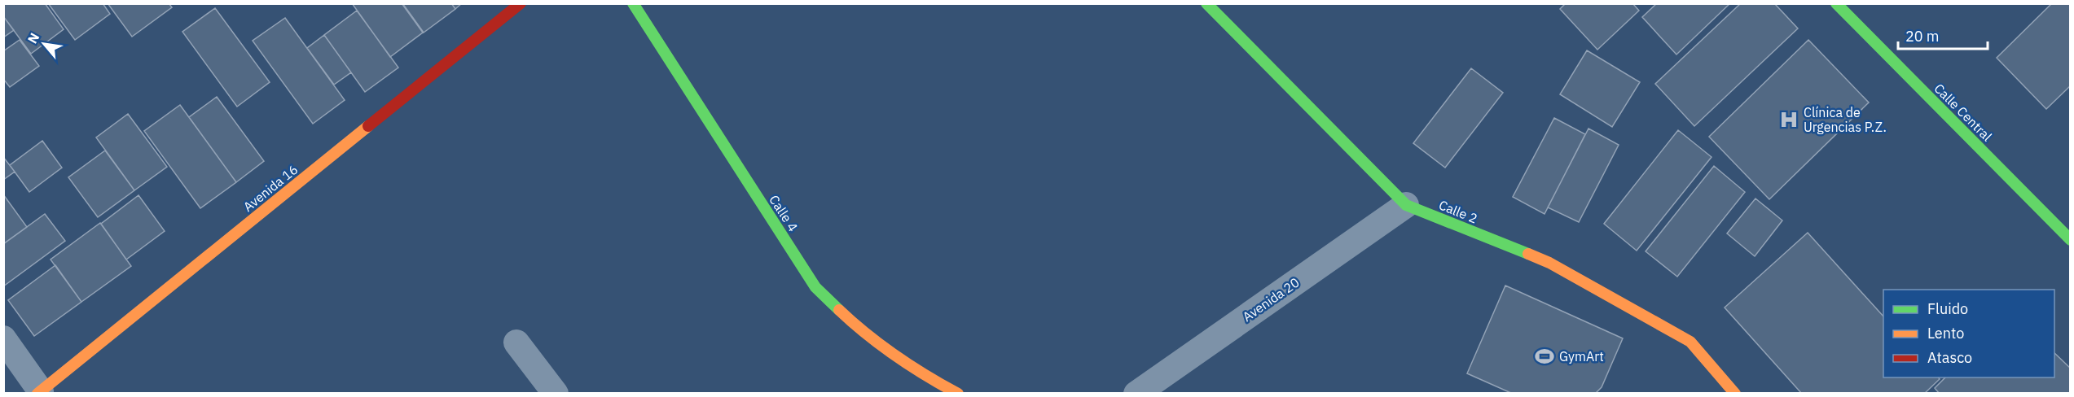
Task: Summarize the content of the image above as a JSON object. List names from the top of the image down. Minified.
{"streets":{"street":["Calle Central","Avenida 16","Calle 2","Calle 4","Avenida 20"]},"crossings":[["Calle 2","Avenida 20"]],"places":{"hospital":["Clínica de Urgencias P.Z."],"sports":["GymArt"]},"legend":["Fluido","Lento","Atasco"],"scale_bar":"20 m","north":"top left"}
